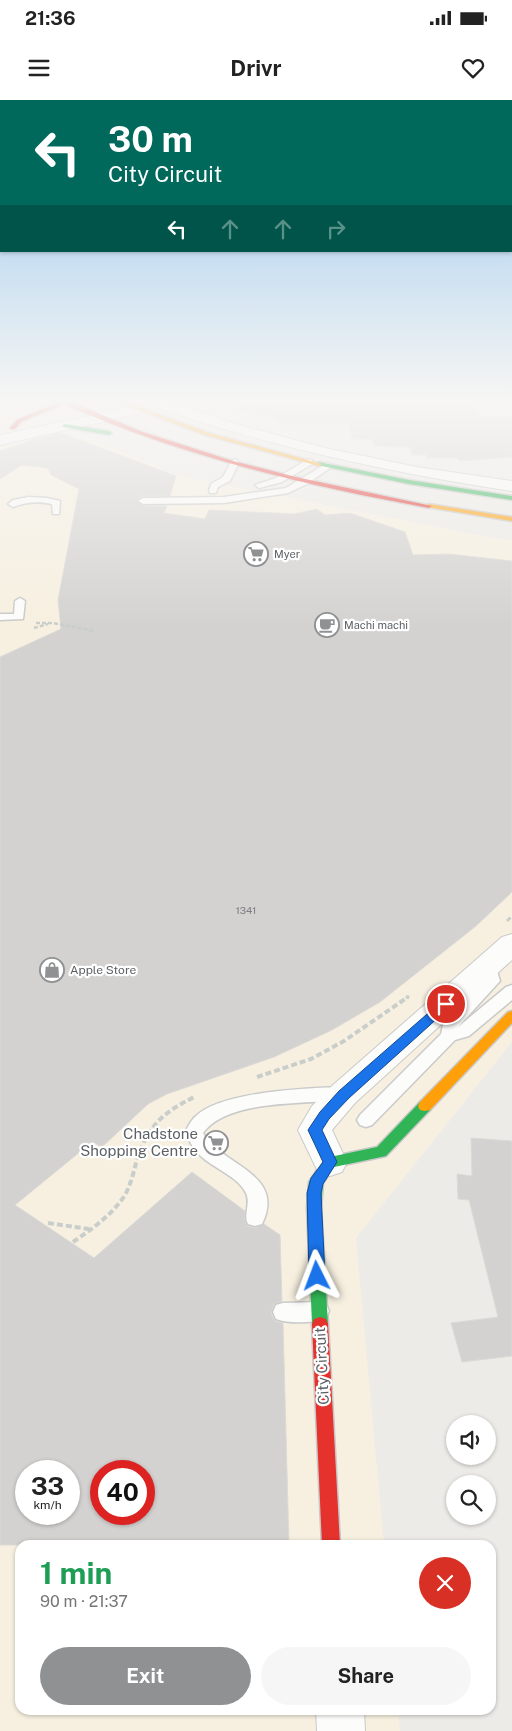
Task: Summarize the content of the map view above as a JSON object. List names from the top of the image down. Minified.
{"streets":{"main road":["City Circuit"]},"places":{"supermarket":["Myer","Chadstone Shopping Centre"],"cafe":["Machi machi"],"shop":["Apple Store"]},"house_numbers":["1341"],"page":{"status":"21:36","header":"Drivr","turn":["30 m","City Circuit"],"speed":"33 km/h","limit":"40","heading":["1 min","90 m · 21:37"],"buttons":["Exit","Share"]}}
